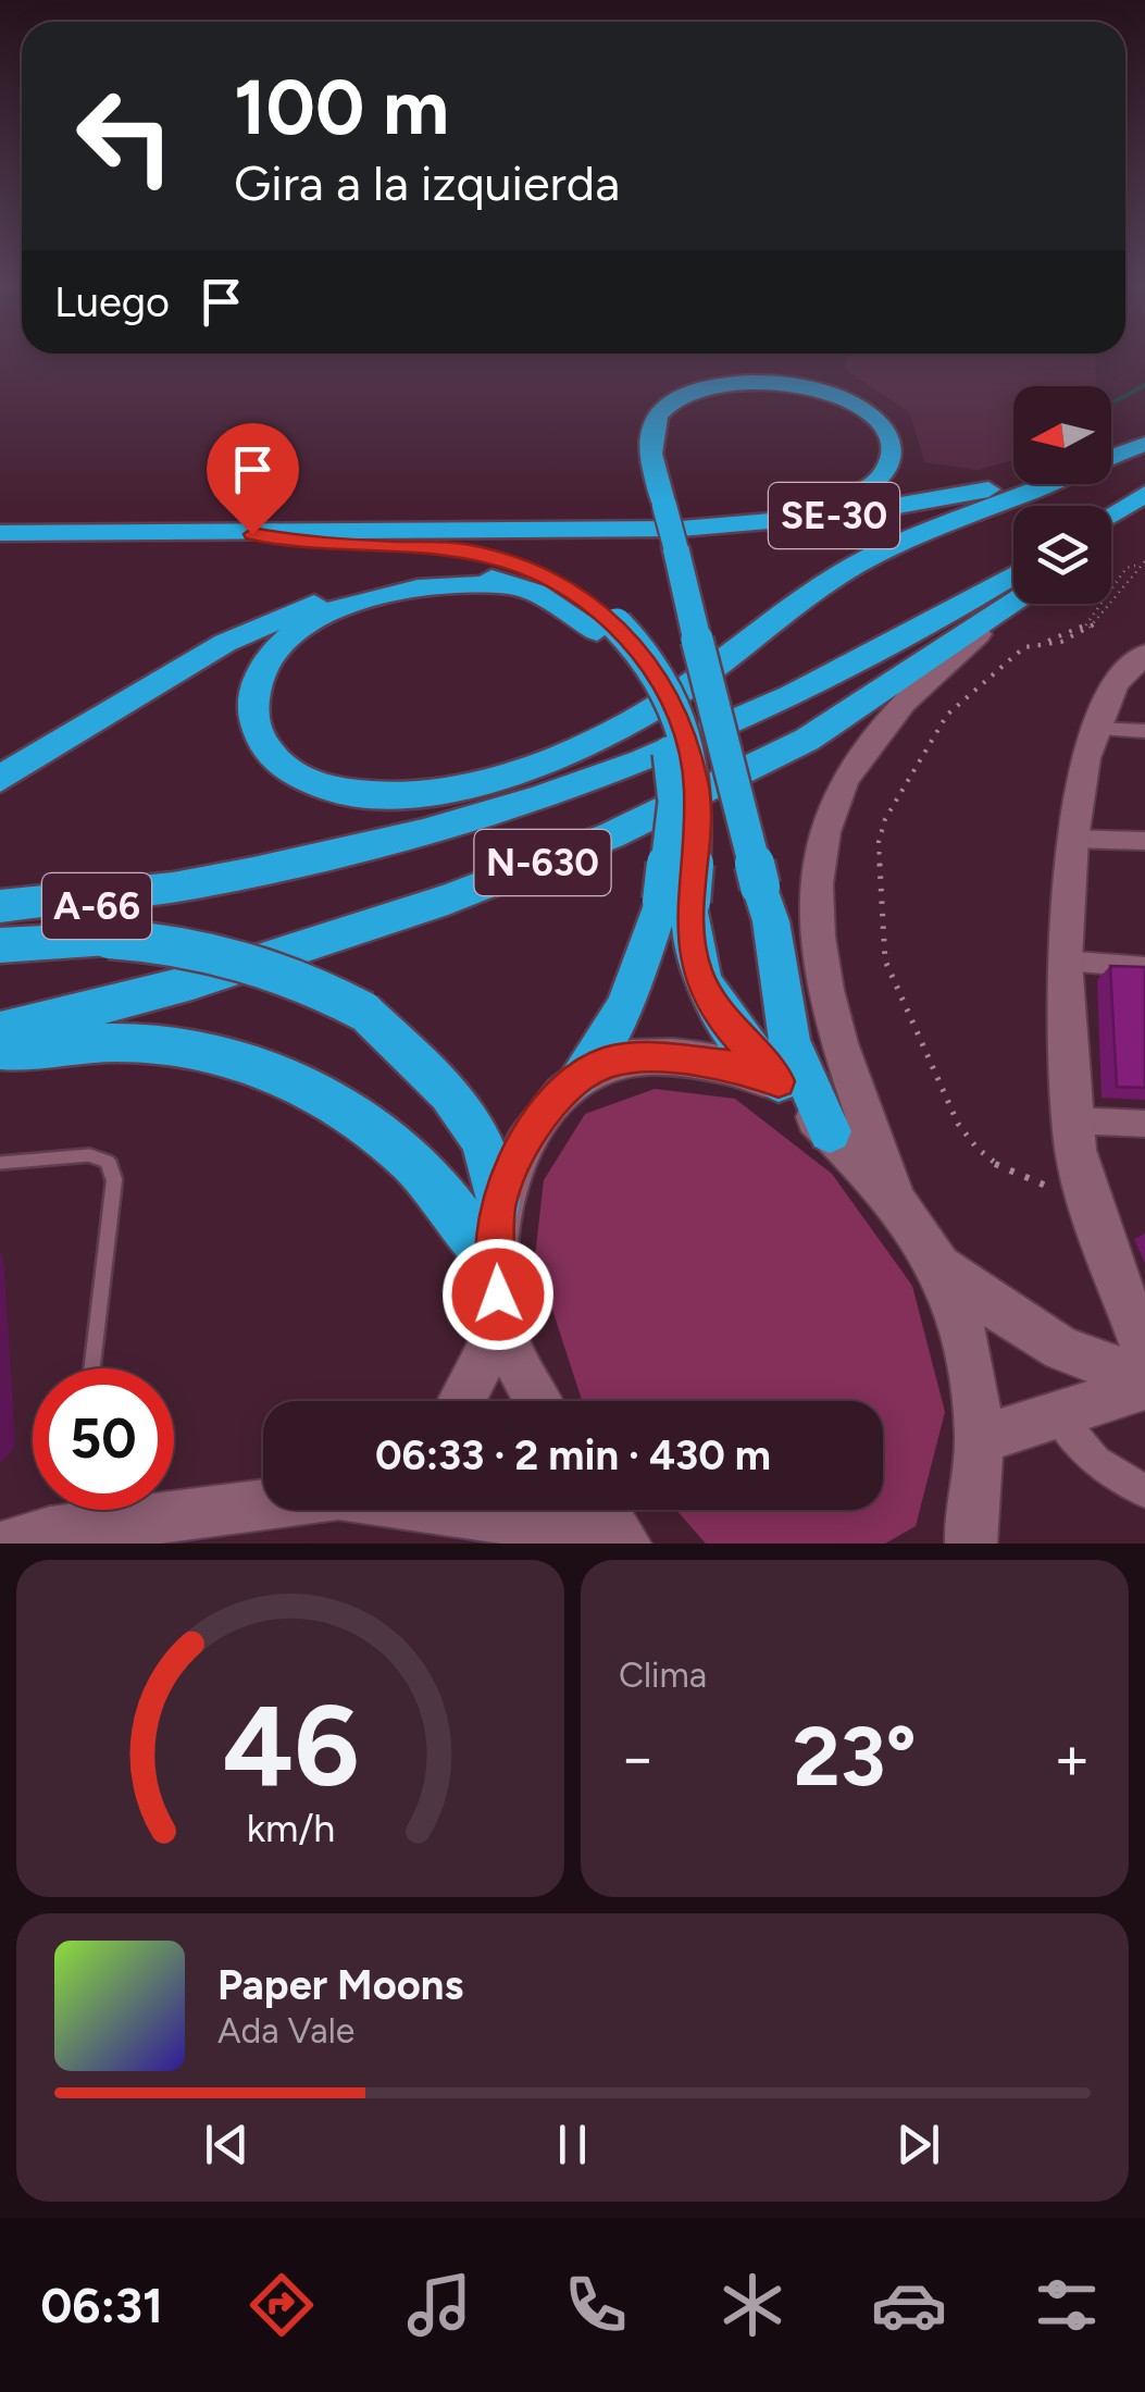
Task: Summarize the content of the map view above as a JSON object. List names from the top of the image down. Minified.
{"streets":{"highway":["SE-30","N-630","A-66"]},"north":"left","page":{"turn":["100 m","Gira a la izquierda"],"then":"Luego","limit":"50","trip":"06:33 · 2 min · 430 m","tile":"Clima","heat":["−","23°","+"],"song":["Paper Moons","Ada Vale"],"tabs":"06:31","gauge":["46","km/h"]}}
